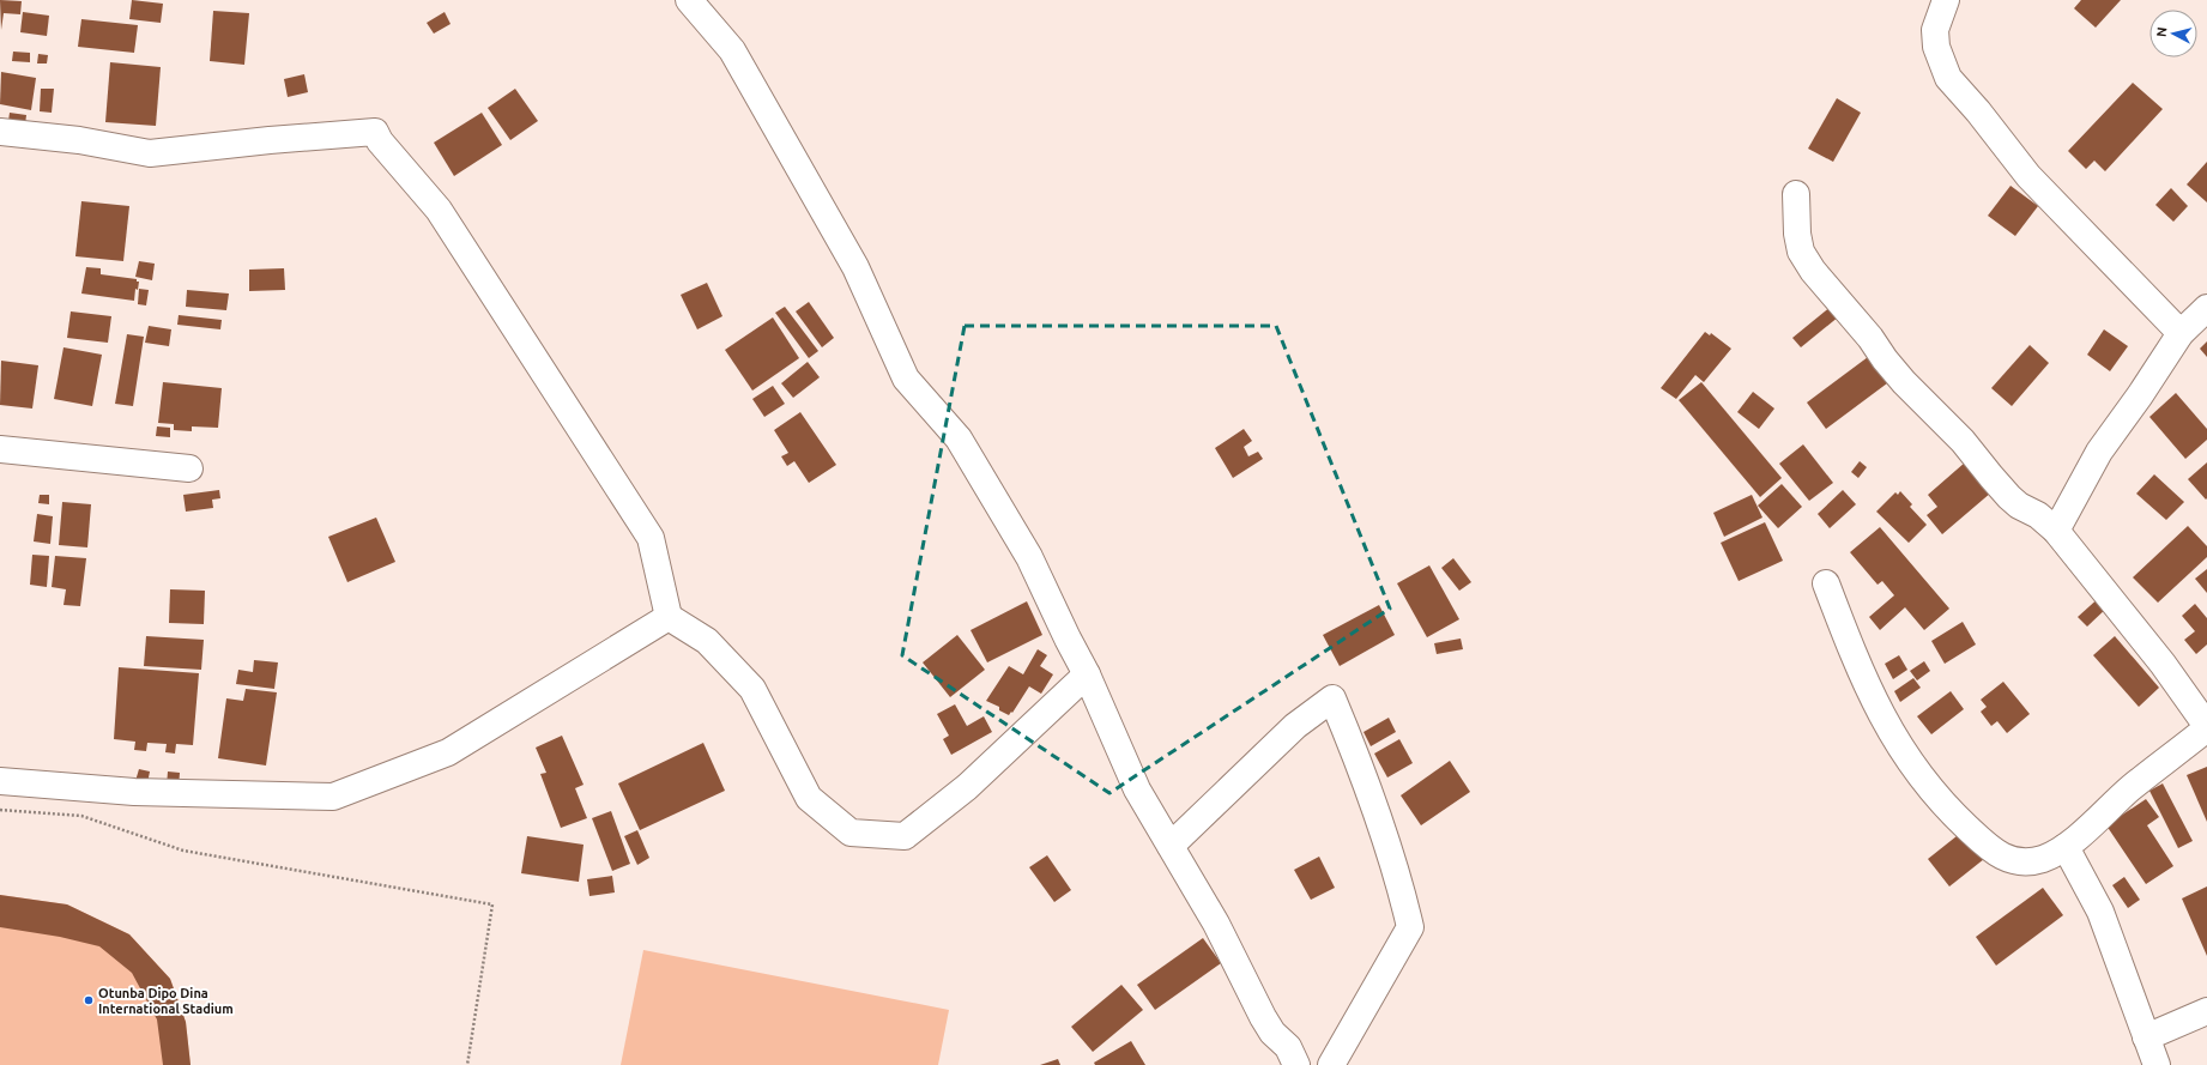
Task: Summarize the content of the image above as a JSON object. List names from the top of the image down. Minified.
{"places":["Otunba Dipo Dina International Stadium"],"north":"left"}
